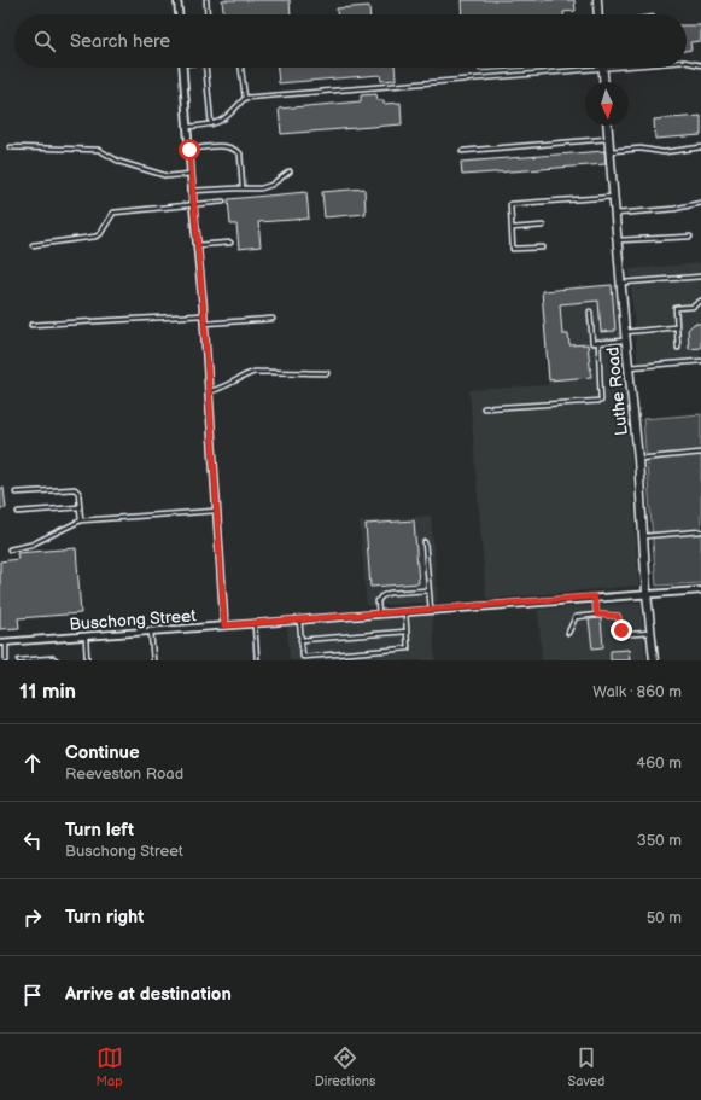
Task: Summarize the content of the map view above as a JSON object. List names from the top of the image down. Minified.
{"streets":{"street":["Luthe Road","Buschong Street"]},"crossings":[["Luthe Road","Buschong Street"]],"north":"bottom","page":{"search":"Search here","heading":["11 min","Walk · 860 m"],"list":[["Continue","Reeveston Road","460 m"],["Turn left","Buschong Street","350 m"],["Turn right","50 m"],"Arrive at destination"],"nav":["Map","Directions","Saved"]}}
